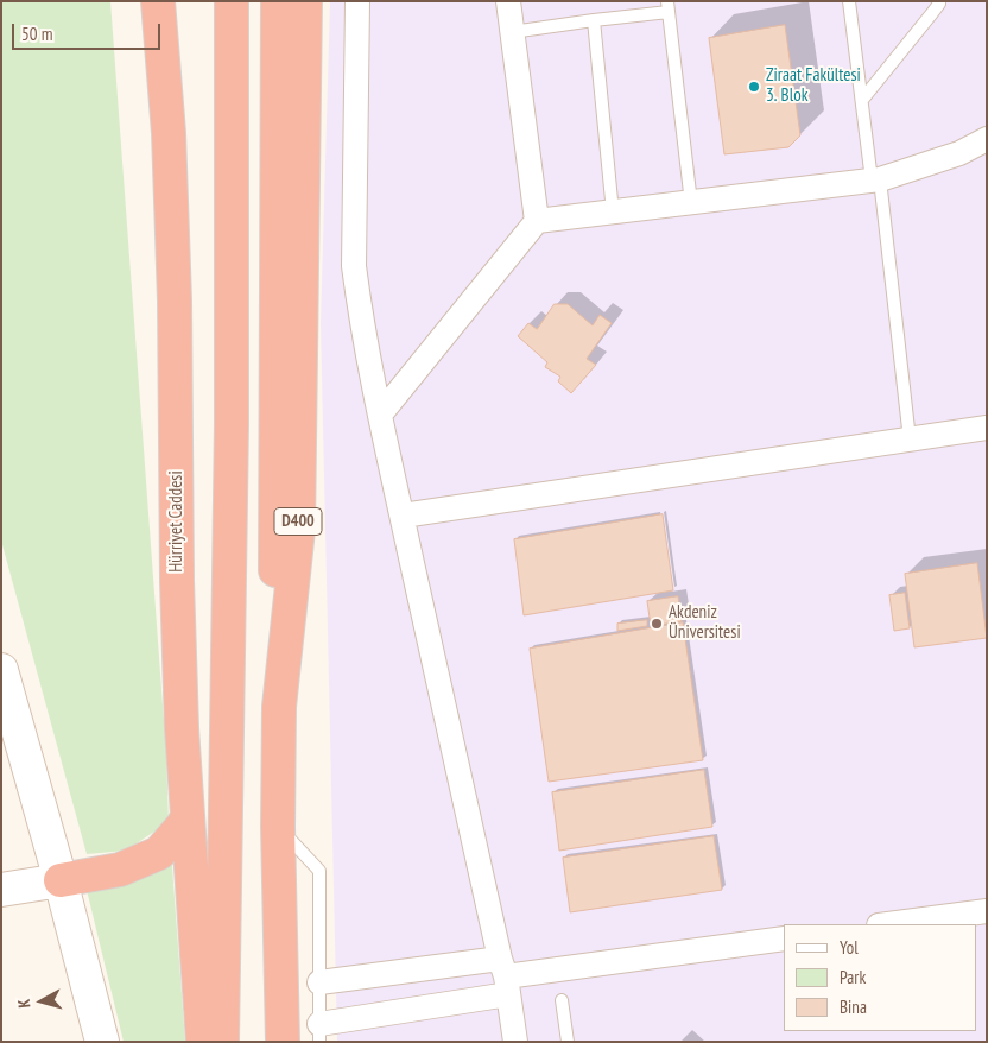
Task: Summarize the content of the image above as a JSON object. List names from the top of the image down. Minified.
{"streets":{"highway":["Hürriyet Caddesi","D400"]},"places":["Ziraat Fakültesi 3. Blok","Akdeniz Üniversitesi"],"legend":["Yol","Park","Bina"],"scale_bar":"50 m","north":"left"}
